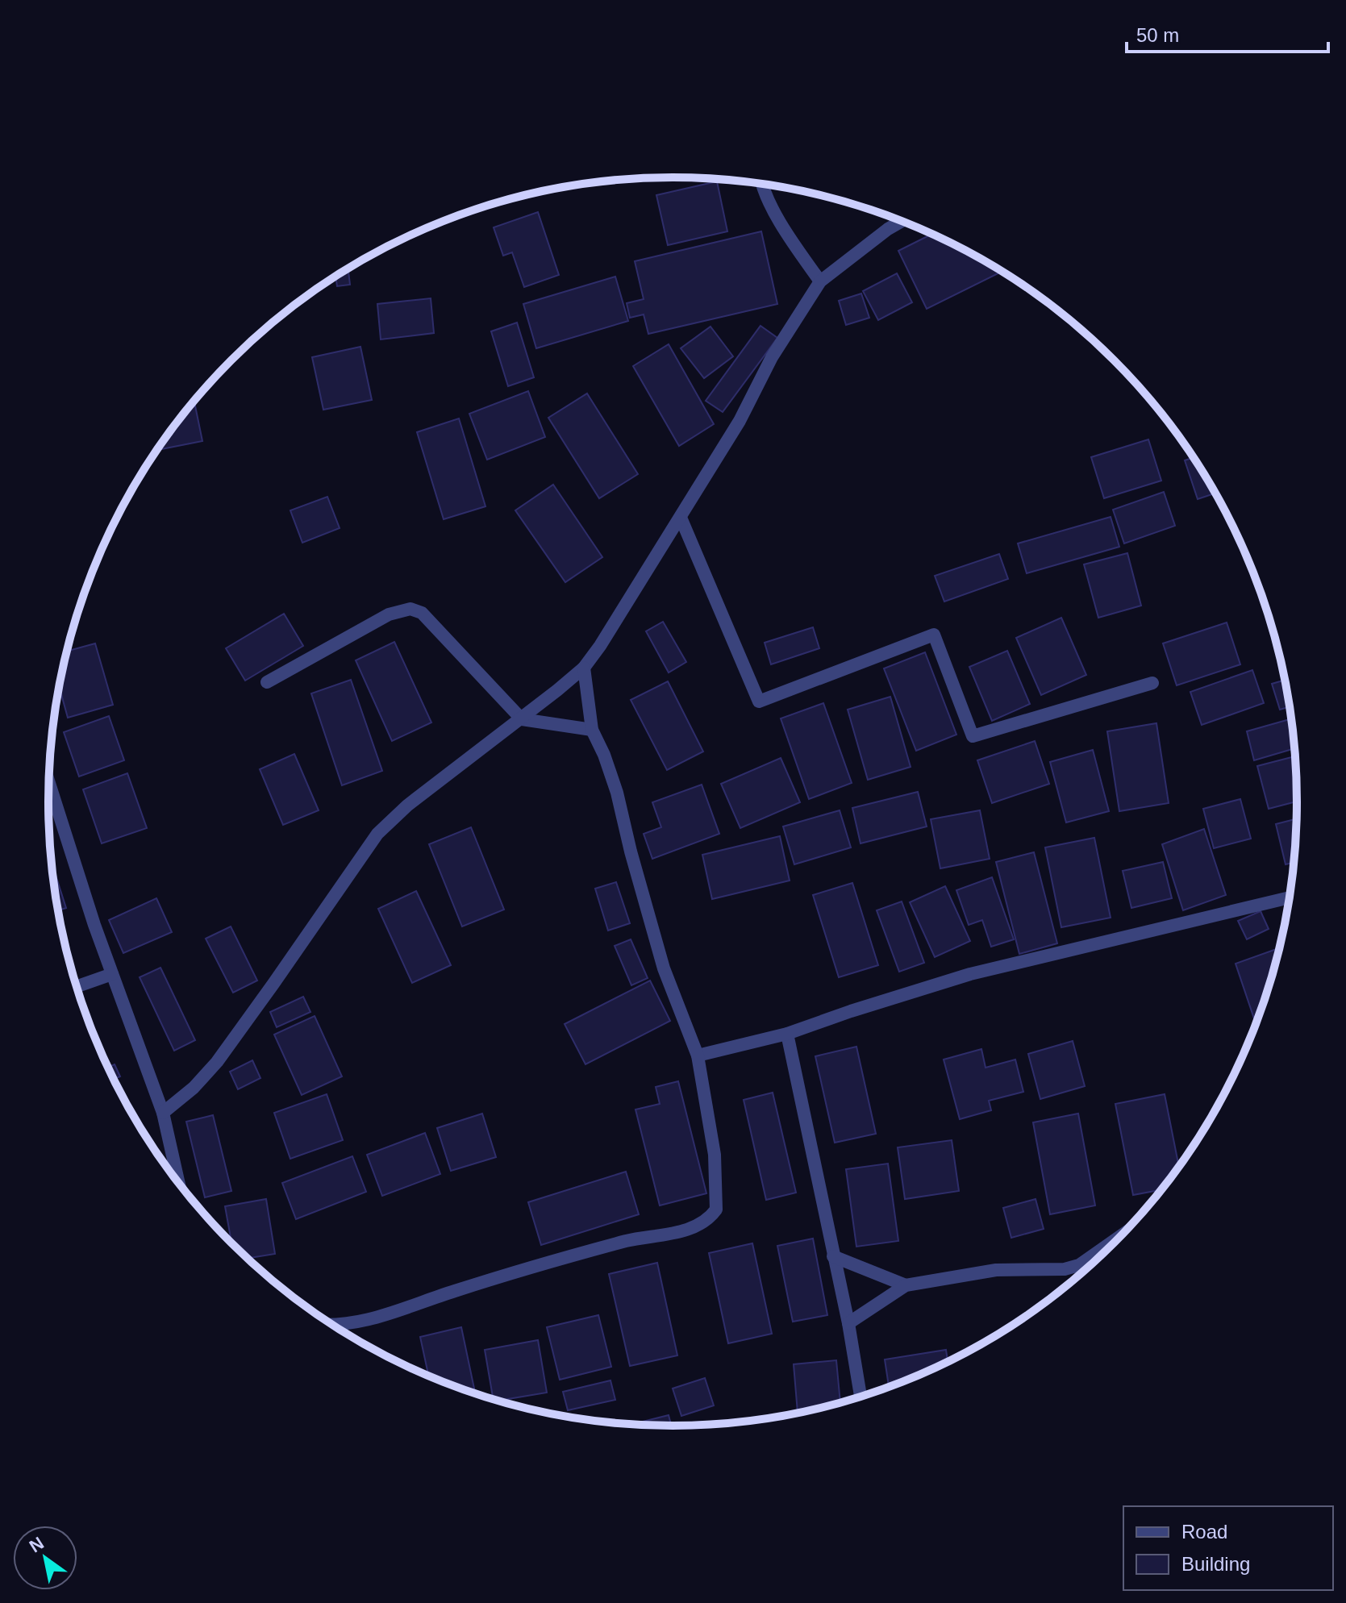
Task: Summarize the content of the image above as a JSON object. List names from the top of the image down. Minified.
{"legend":["Road","Building"],"scale_bar":"50 m","north":"top left"}
